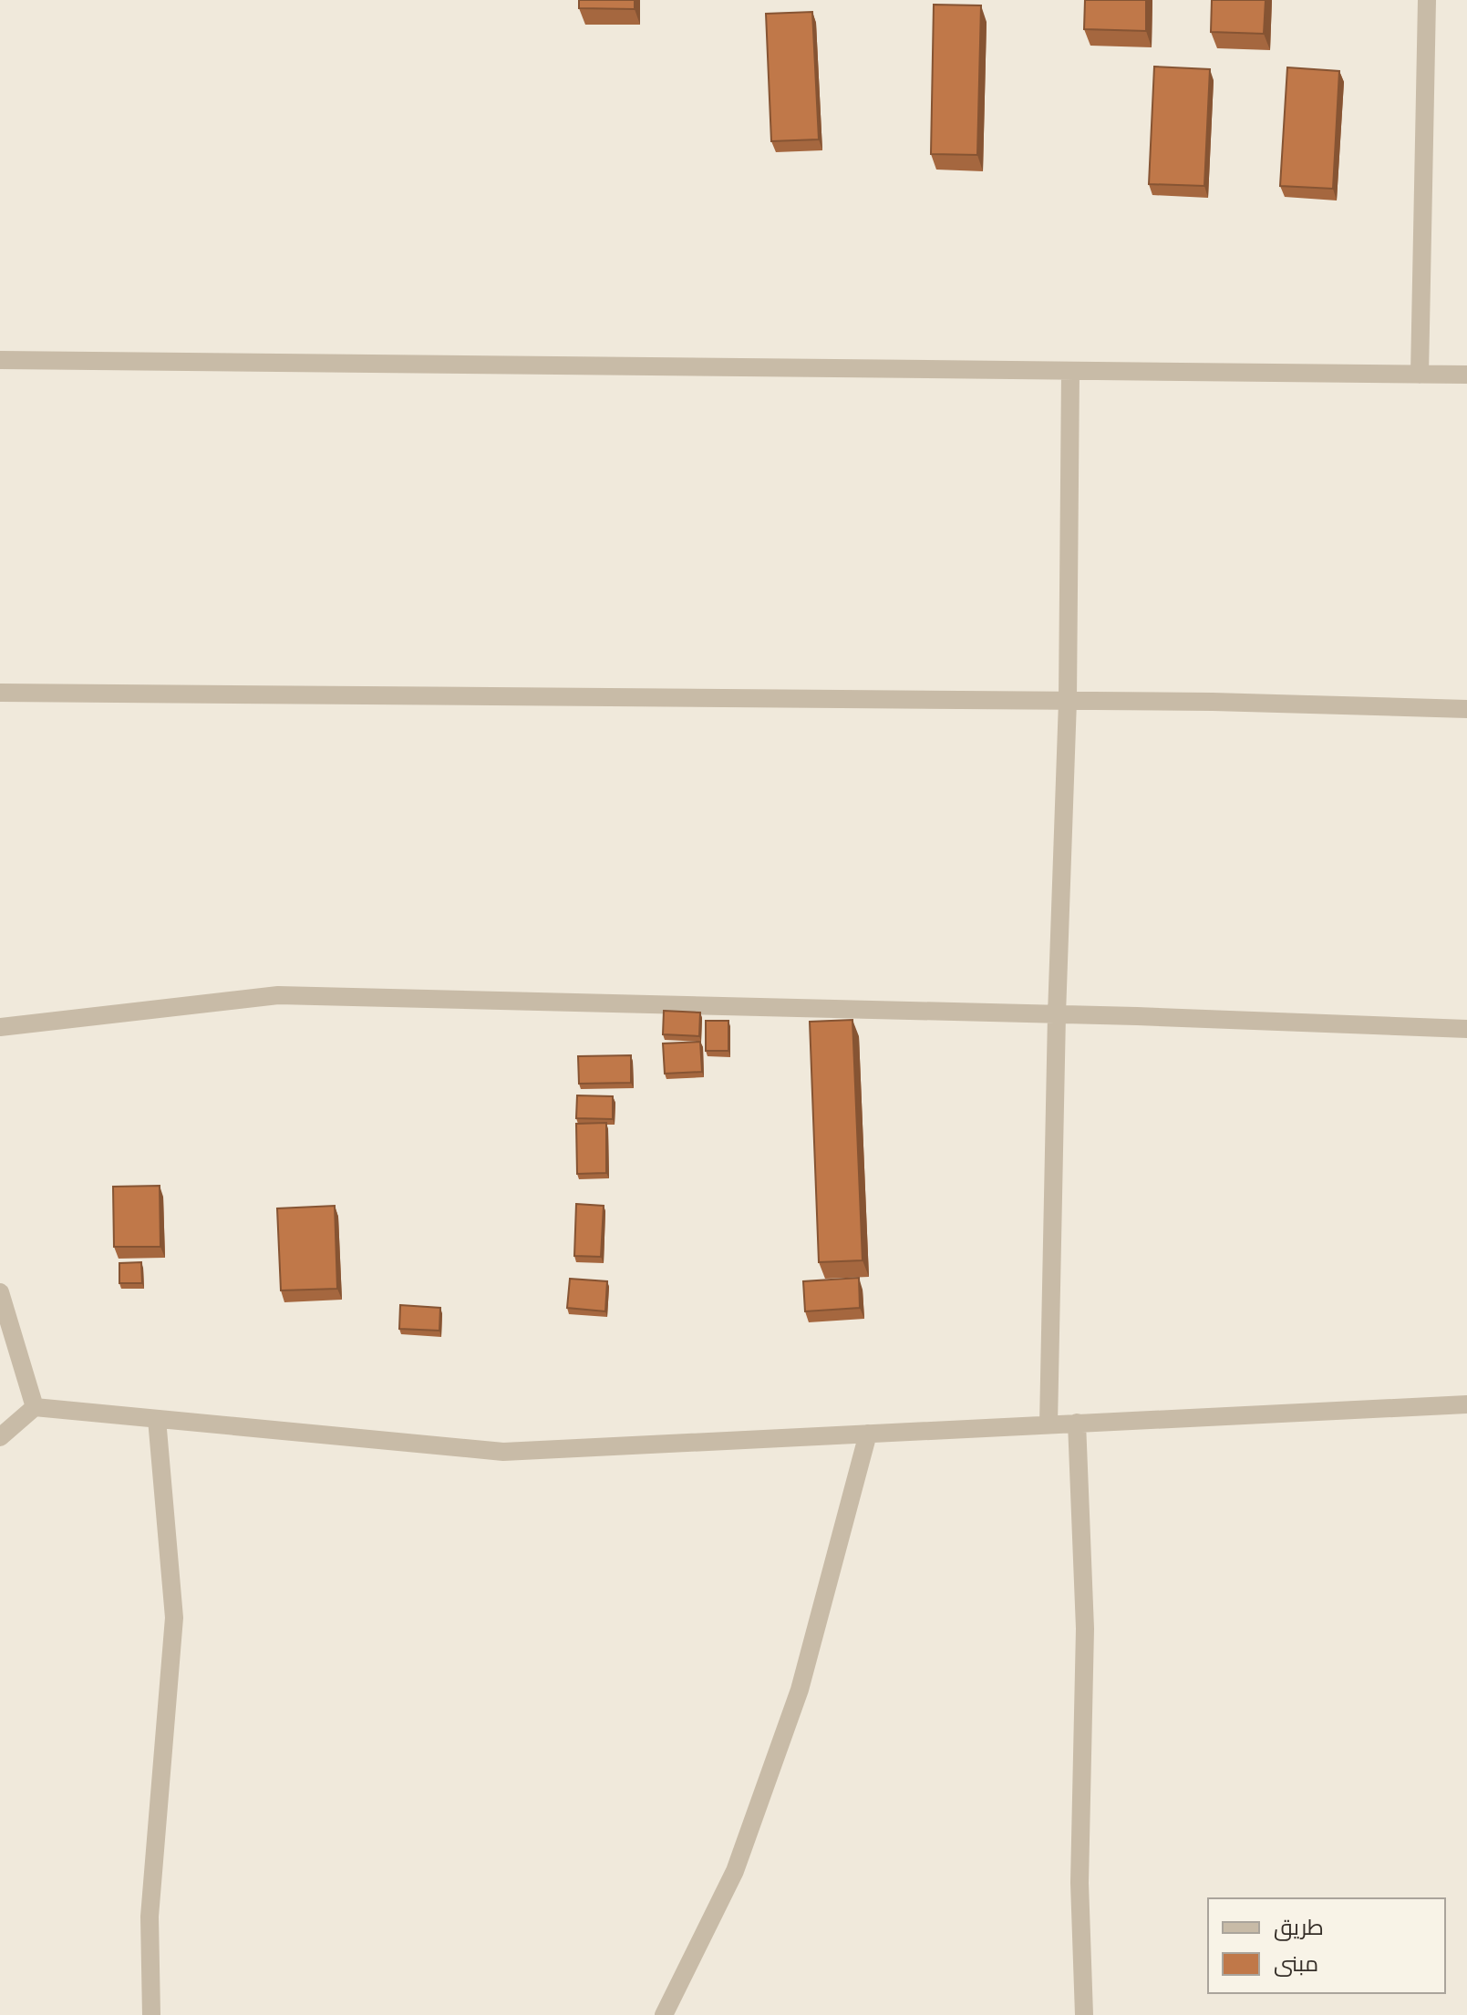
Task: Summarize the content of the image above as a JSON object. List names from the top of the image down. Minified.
{"legend":["طريق","مبنى"]}
